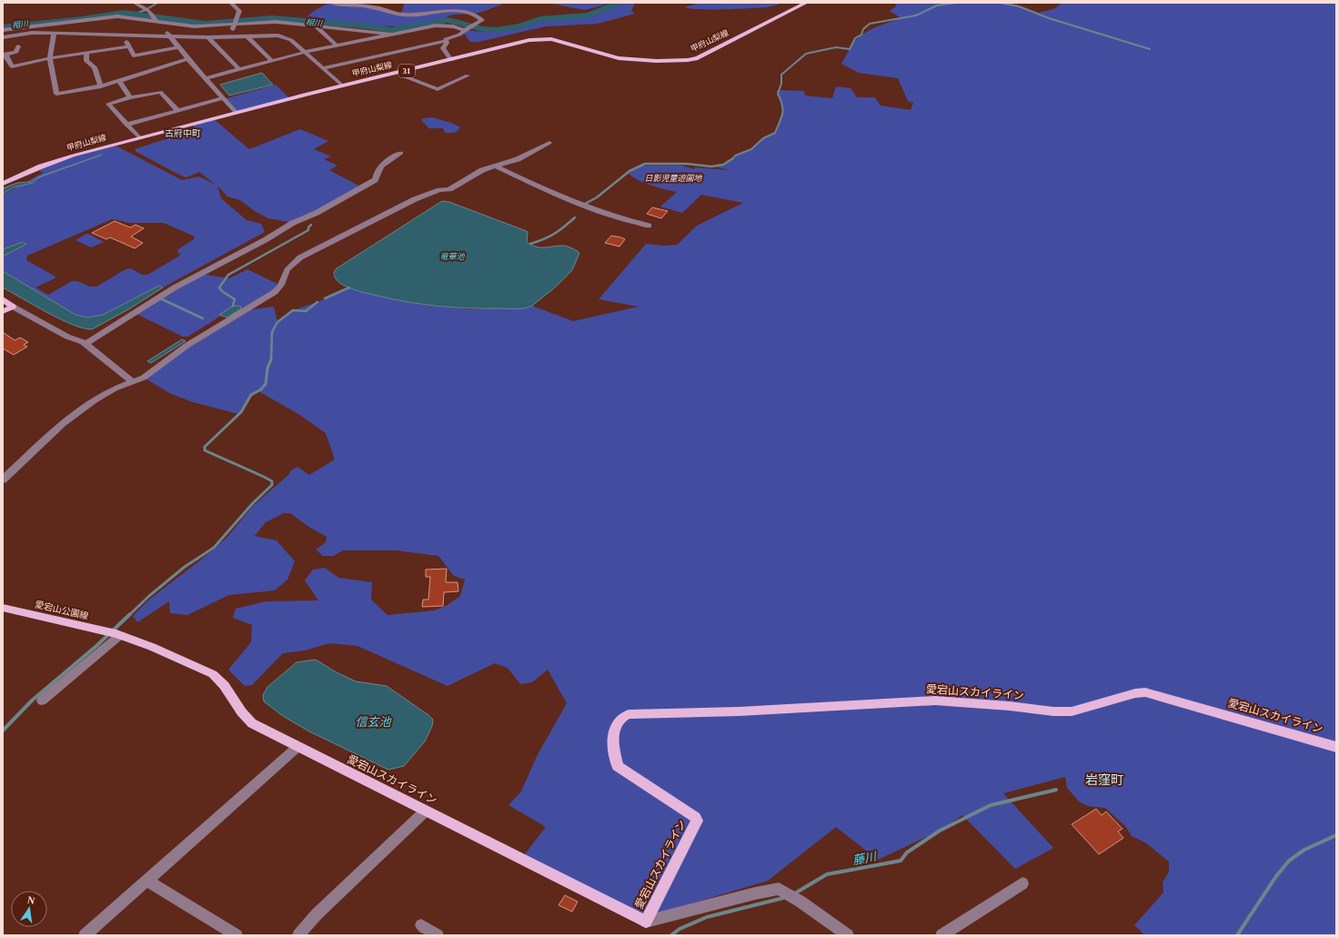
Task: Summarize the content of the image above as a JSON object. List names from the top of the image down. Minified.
{"streets":{"main road":["甲府山梨線","31","愛宕山公園線","愛宕山スカイライン"]},"crossings":[["愛宕山公園線","愛宕山スカイライン"]],"districts":["古府中町","岩窪町"],"water":["相川","竜華池","信玄池","藤川"],"parks":["日影児童遊園地"],"north":"top"}
